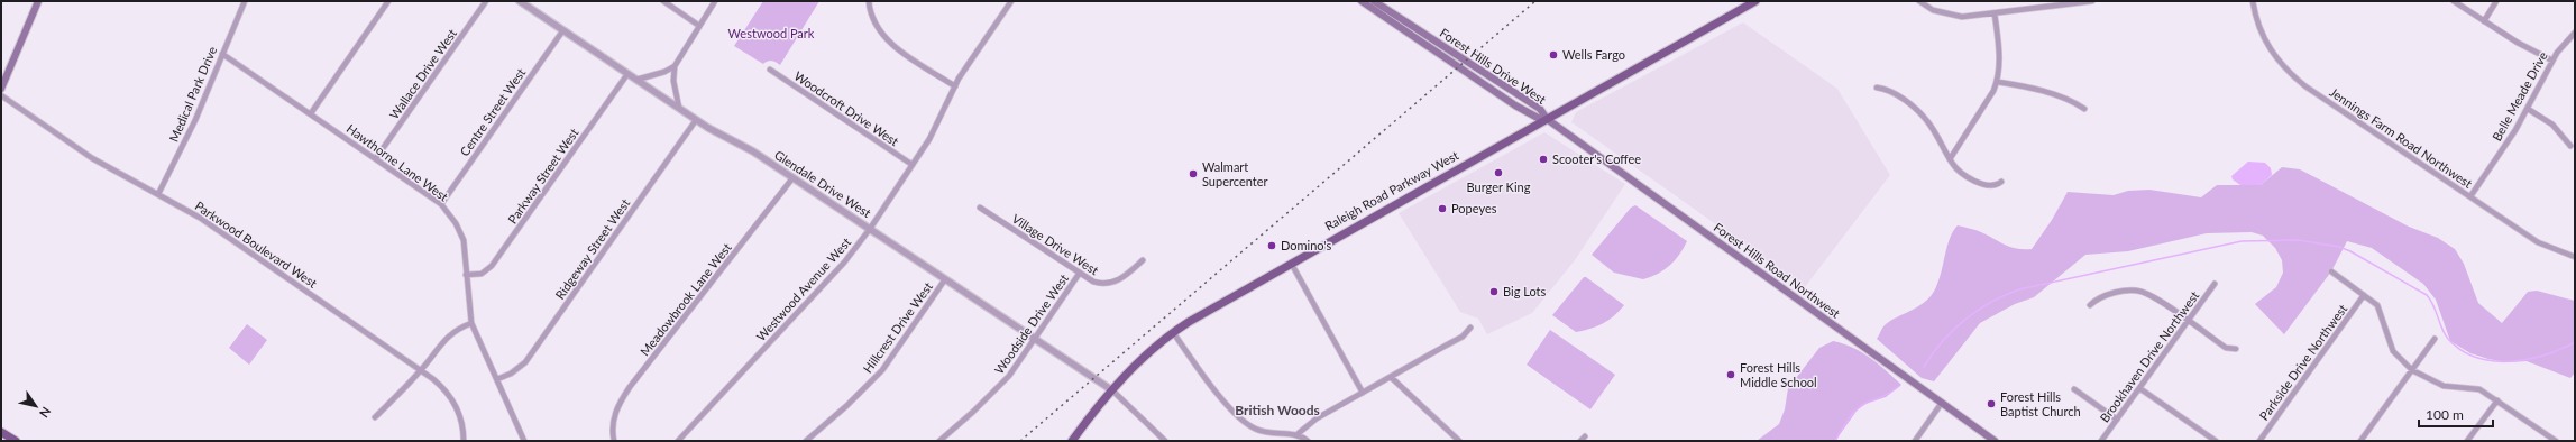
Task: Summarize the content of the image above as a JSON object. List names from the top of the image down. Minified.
{"streets":{"main road":["Forest Hills Drive West","Raleigh Road Parkway West","Forest Hills Road Northwest"],"street":["Wallace Drive West","Medical Park Drive","Belle Meade Drive","Woodcroft Drive West","Centre Street West","Jennings Farm Road Northwest","Hawthorne Lane West","Parkway Street West","Glendale Drive West","Parkwood Boulevard West","Village Drive West","Ridgeway Street West","Westwood Avenue West","Meadowbrook Lane West","Woodside Drive West","Hillcrest Drive West","Brookhaven Drive Northwest","Parkside Drive Northwest"]},"crossings":[["Forest Hills Drive West","Raleigh Road Parkway West"],["Forest Hills Drive West","Forest Hills Road Northwest"],["Wallace Drive West","Hawthorne Lane West"],["Medical Park Drive","Hawthorne Lane West"],["Medical Park Drive","Parkwood Boulevard West"],["Belle Meade Drive","Jennings Farm Road Northwest"],["Woodcroft Drive West","Westwood Avenue West"],["Centre Street West","Hawthorne Lane West"],["Centre Street West","Glendale Drive West"],["Hawthorne Lane West","Parkway Street West"],["Hawthorne Lane West","Ridgeway Street West"],["Parkway Street West","Glendale Drive West"],["Glendale Drive West","Raleigh Road Parkway West"],["Glendale Drive West","Ridgeway Street West"],["Glendale Drive West","Westwood Avenue West"],["Glendale Drive West","Meadowbrook Lane West"],["Glendale Drive West","Woodside Drive West"],["Glendale Drive West","Hillcrest Drive West"],["Raleigh Road Parkway West","Forest Hills Road Northwest"],["Village Drive West","Woodside Drive West"]],"districts":["British Woods"],"parks":["Westwood Park"],"places":["Wells Fargo","Scooter's Coffee","Burger King","Walmart Supercenter","Popeyes","Domino's","Big Lots","Forest Hills Middle School","Forest Hills Baptist Church"],"scale_bar":"100 m","north":"bottom right"}
